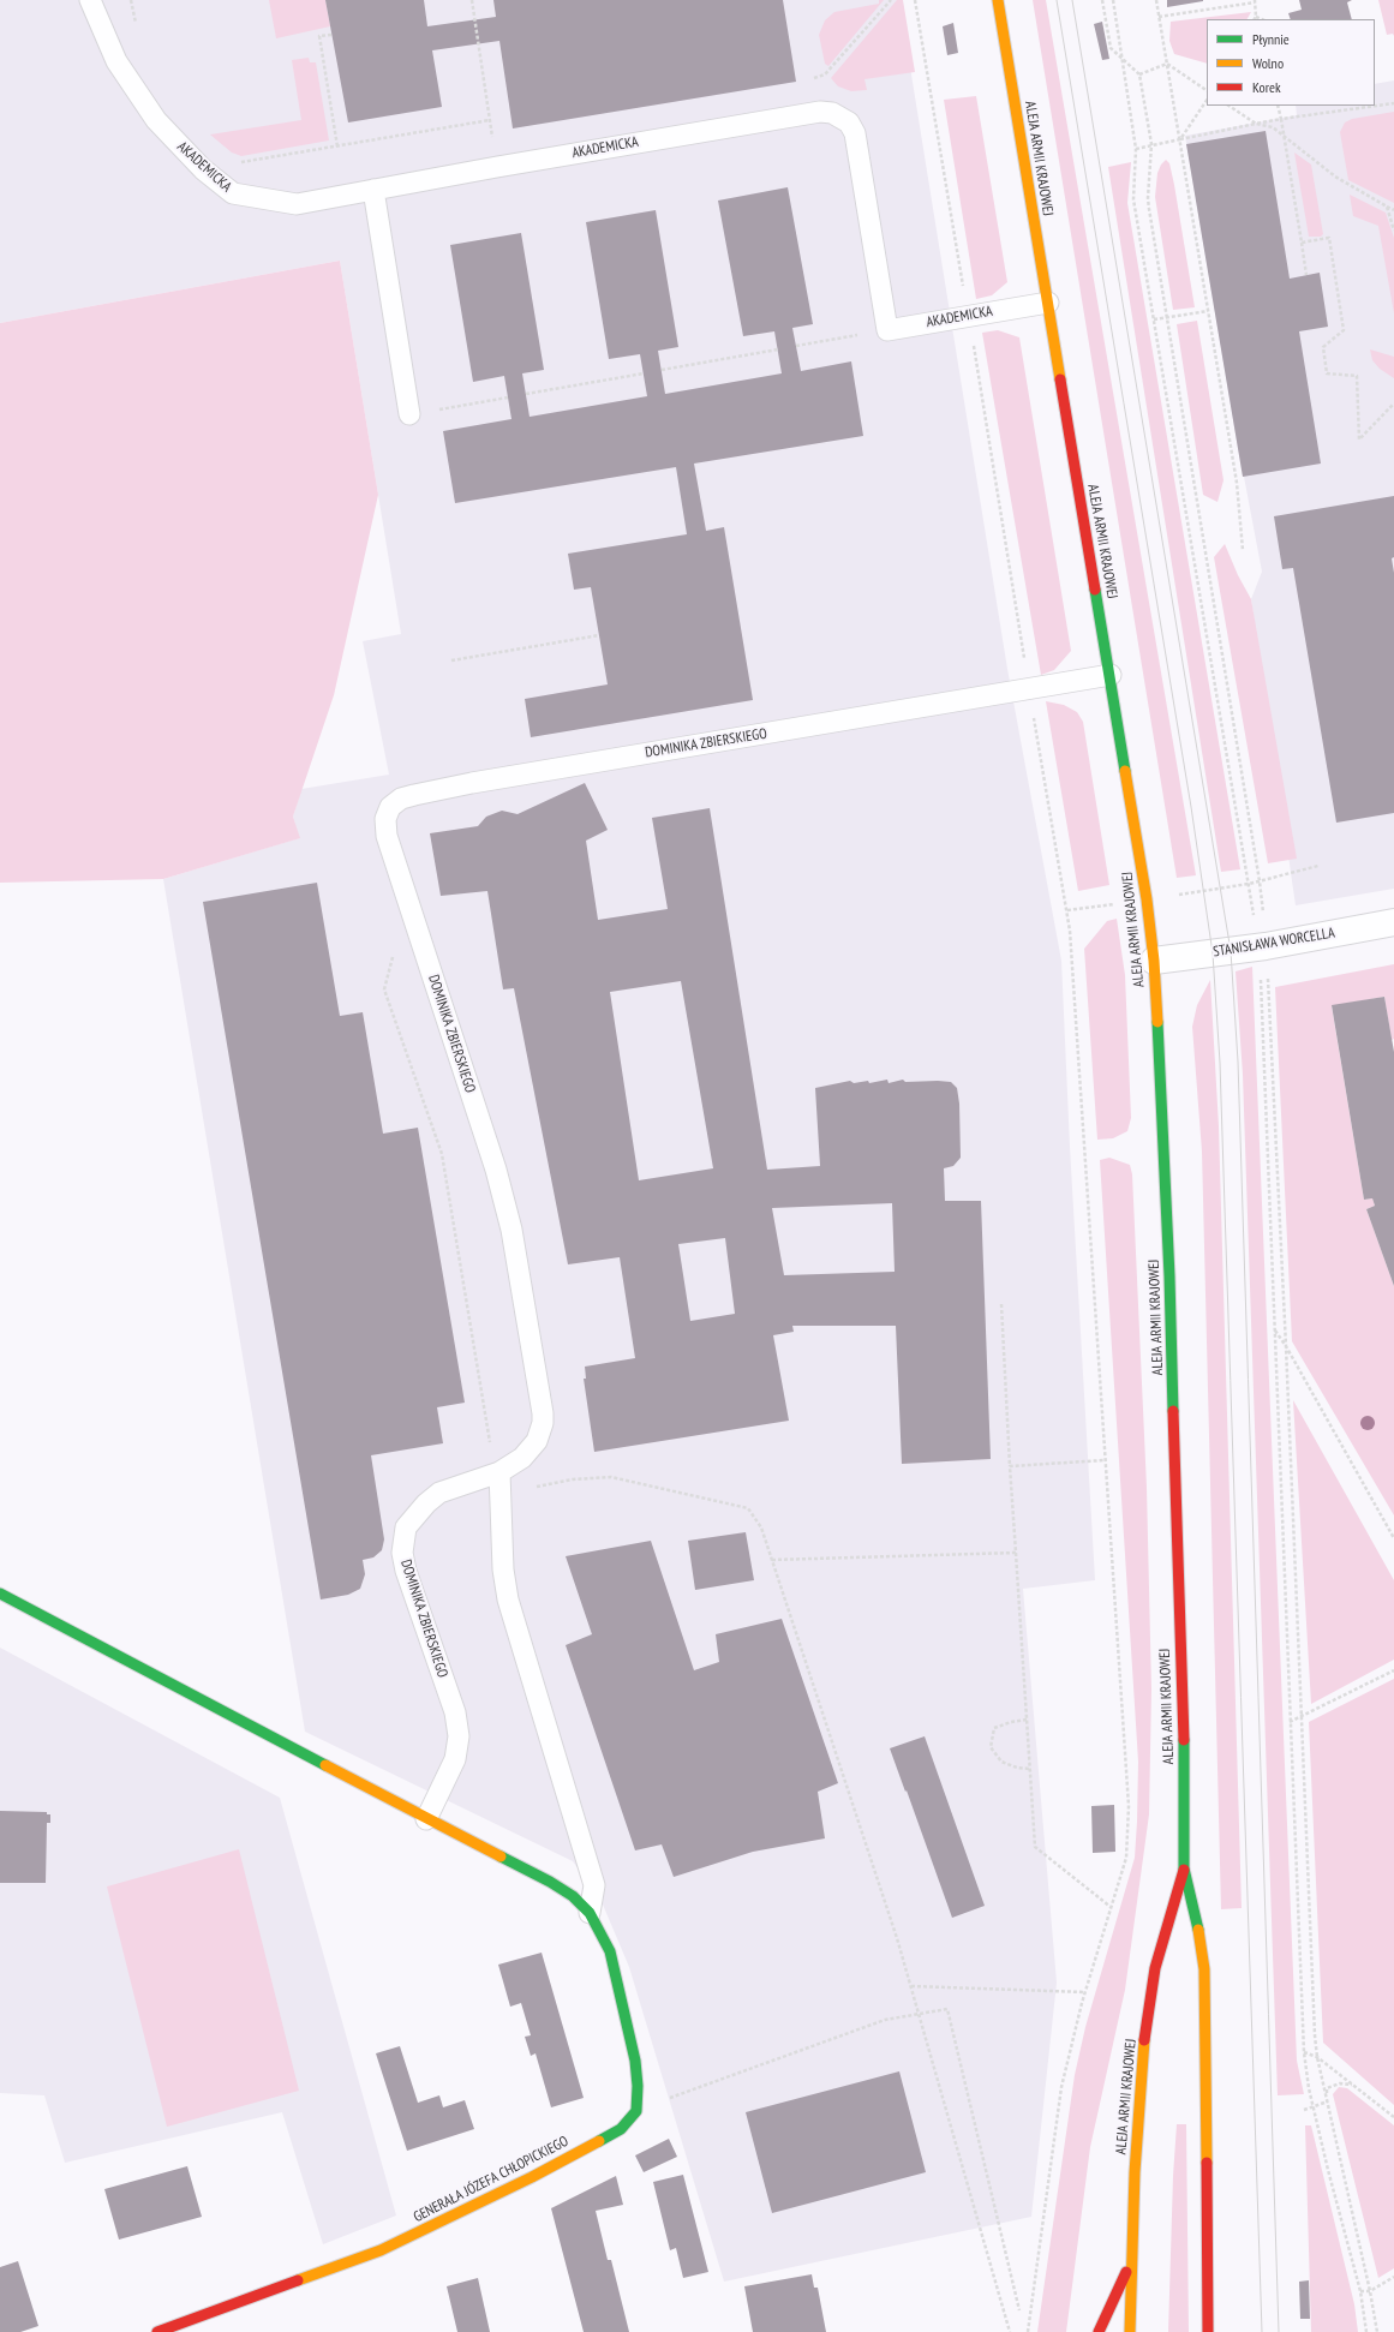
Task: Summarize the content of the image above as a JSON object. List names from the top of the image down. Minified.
{"streets":{"main road":["ALEJA ARMII KRAJOWEJ","GENERAŁA JÓZEFA CHŁOPICKIEGO"],"street":["STANISŁAWA WORCELLA"],"lane":["AKADEMICKA","DOMINIKA ZBIERSKIEGO"]},"crossings":[["AKADEMICKA","ALEJA ARMII KRAJOWEJ"],["ALEJA ARMII KRAJOWEJ","DOMINIKA ZBIERSKIEGO"],["ALEJA ARMII KRAJOWEJ","STANISŁAWA WORCELLA"]],"legend":["Płynnie","Wolno","Korek"]}
